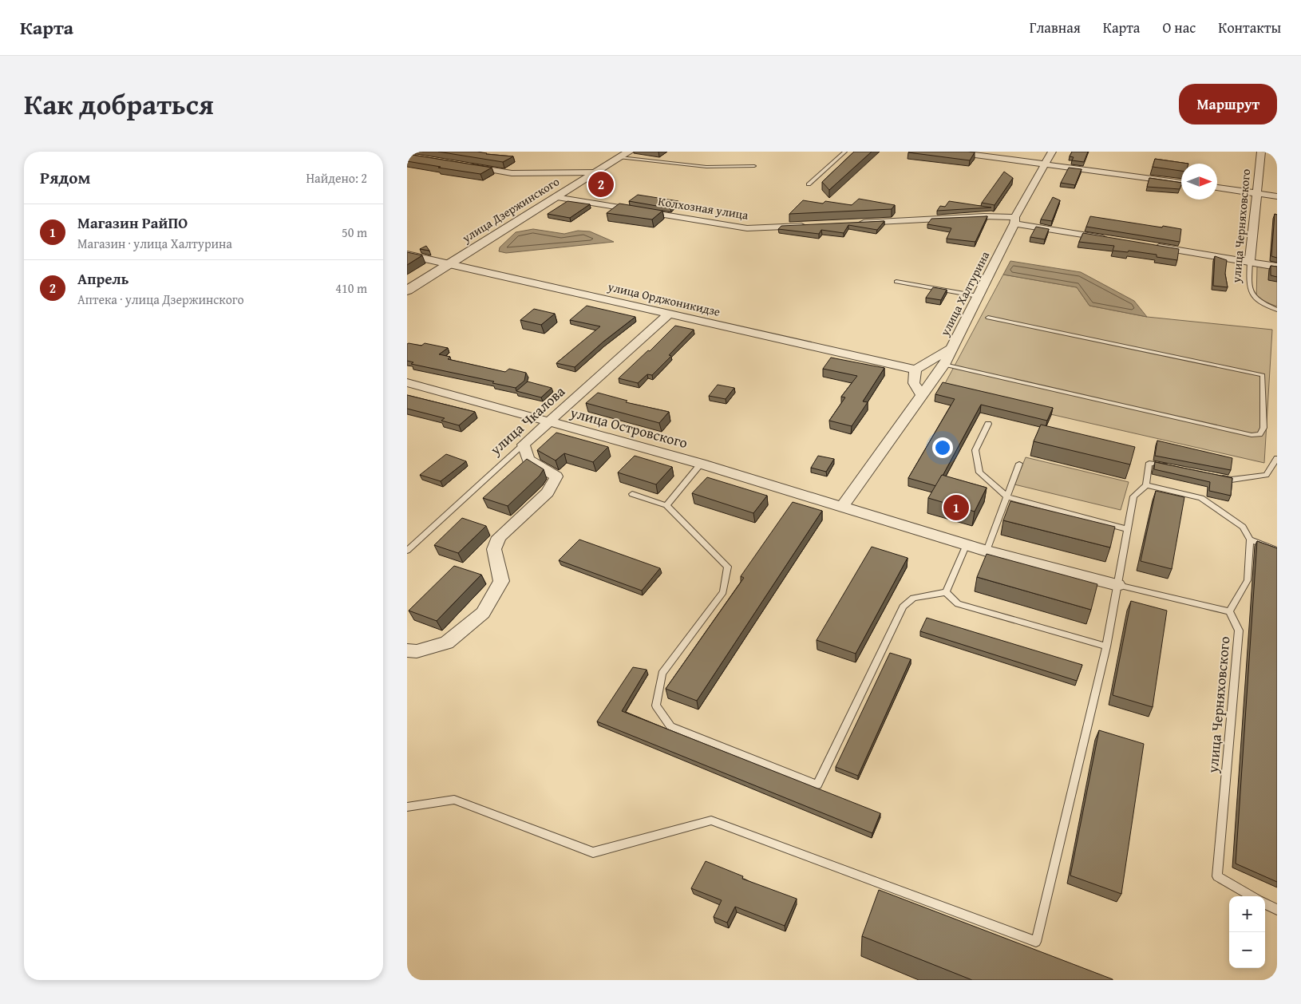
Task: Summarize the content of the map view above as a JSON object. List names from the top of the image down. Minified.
{"streets":{"street":["Колхозная улица","улица Дзержинского","улица Черняховского","улица Халтурина","улица Орджоникидзе","улица Чкалова","улица Островского"]},"crossings":[["Колхозная улица","улица Дзержинского"],["улица Дзержинского","улица Орджоникидзе"],["улица Халтурина","улица Орджоникидзе"],["улица Орджоникидзе","улица Чкалова"],["улица Чкалова","улица Островского"]],"north":"right","page":{"header":"Карта","nav":["Главная","Карта","О нас","Контакты"],"title":"Как добраться","buttons":"Маршрут","heading":["Рядом","Найдено: 2"],"pins":["2","1"],"list":[{"mark":"1","name":"Магазин РайПО","note":"Магазин · улица Халтурина","value":"50 m"},{"mark":"2","name":"Апрель","note":"Аптека · улица Дзержинского","value":"410 m"}],"map_buttons":["+","−"]}}
